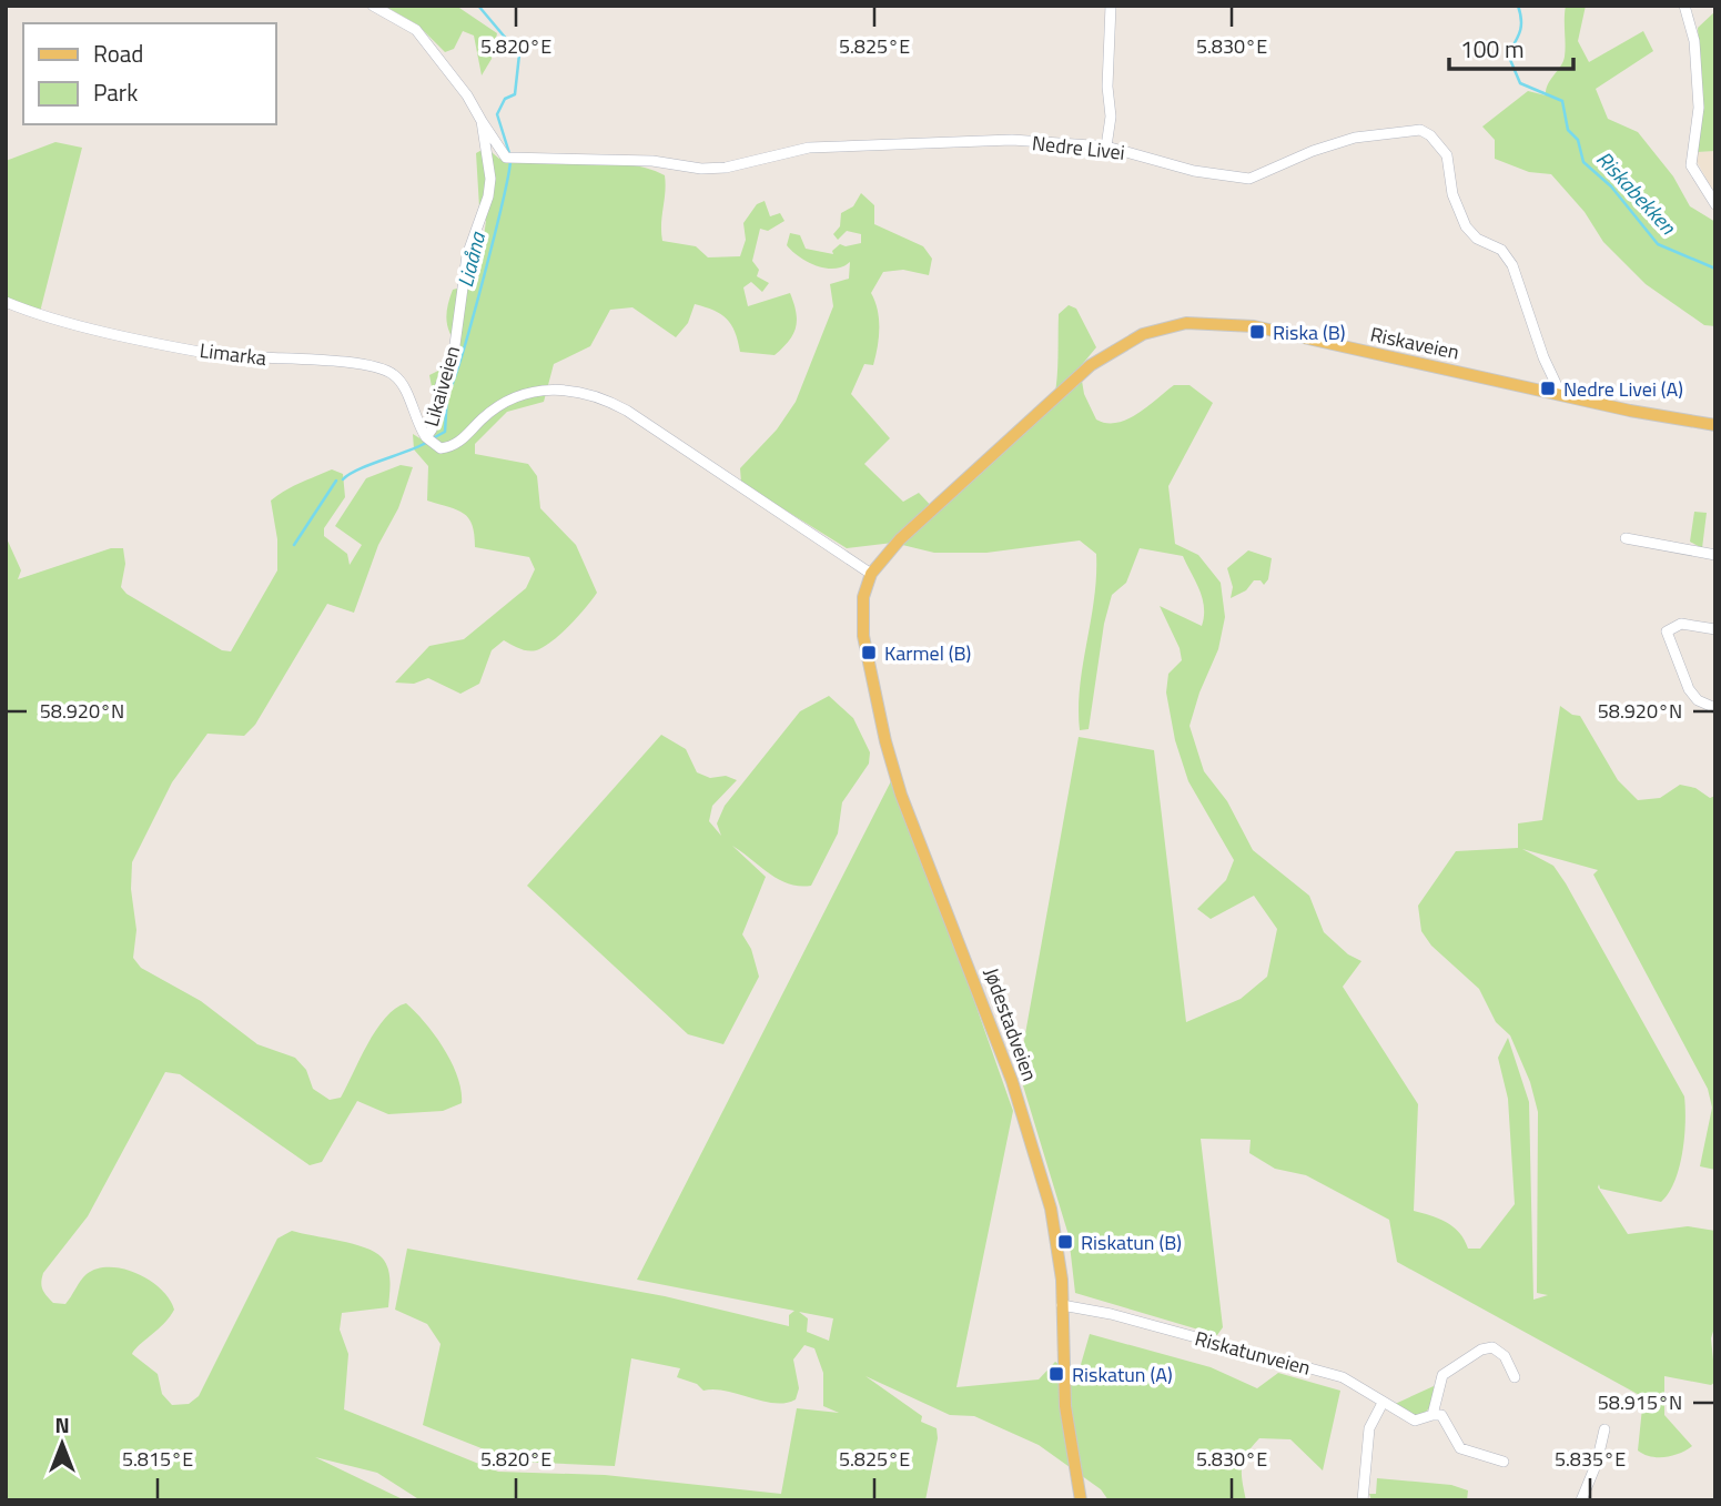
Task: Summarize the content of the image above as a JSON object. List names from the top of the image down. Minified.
{"streets":{"main road":["Riskaveien","Jødestadveien"],"street":["Nedre Livei","Limarka","Likaiveien","Riskatunveien"]},"crossings":[["Nedre Livei","Riskaveien"],["Nedre Livei","Likaiveien"],["Riskaveien","Likaiveien"],["Riskaveien","Jødestadveien"],["Limarka","Likaiveien"],["Likaiveien","Jødestadveien"],["Jødestadveien","Riskatunveien"]],"water":["Riskabekken","Liaåna"],"places":{"transit":["Riska (B)","Nedre Livei (A)","Karmel (B)","Riskatun (B)","Riskatun (A)"]},"legend":["Road","Park"],"scale_bar":"100 m","north":"top","coordinates":["5.820°E","5.825°E","5.830°E","58.920°N","58.915°N","5.815°E","5.835°E"]}
